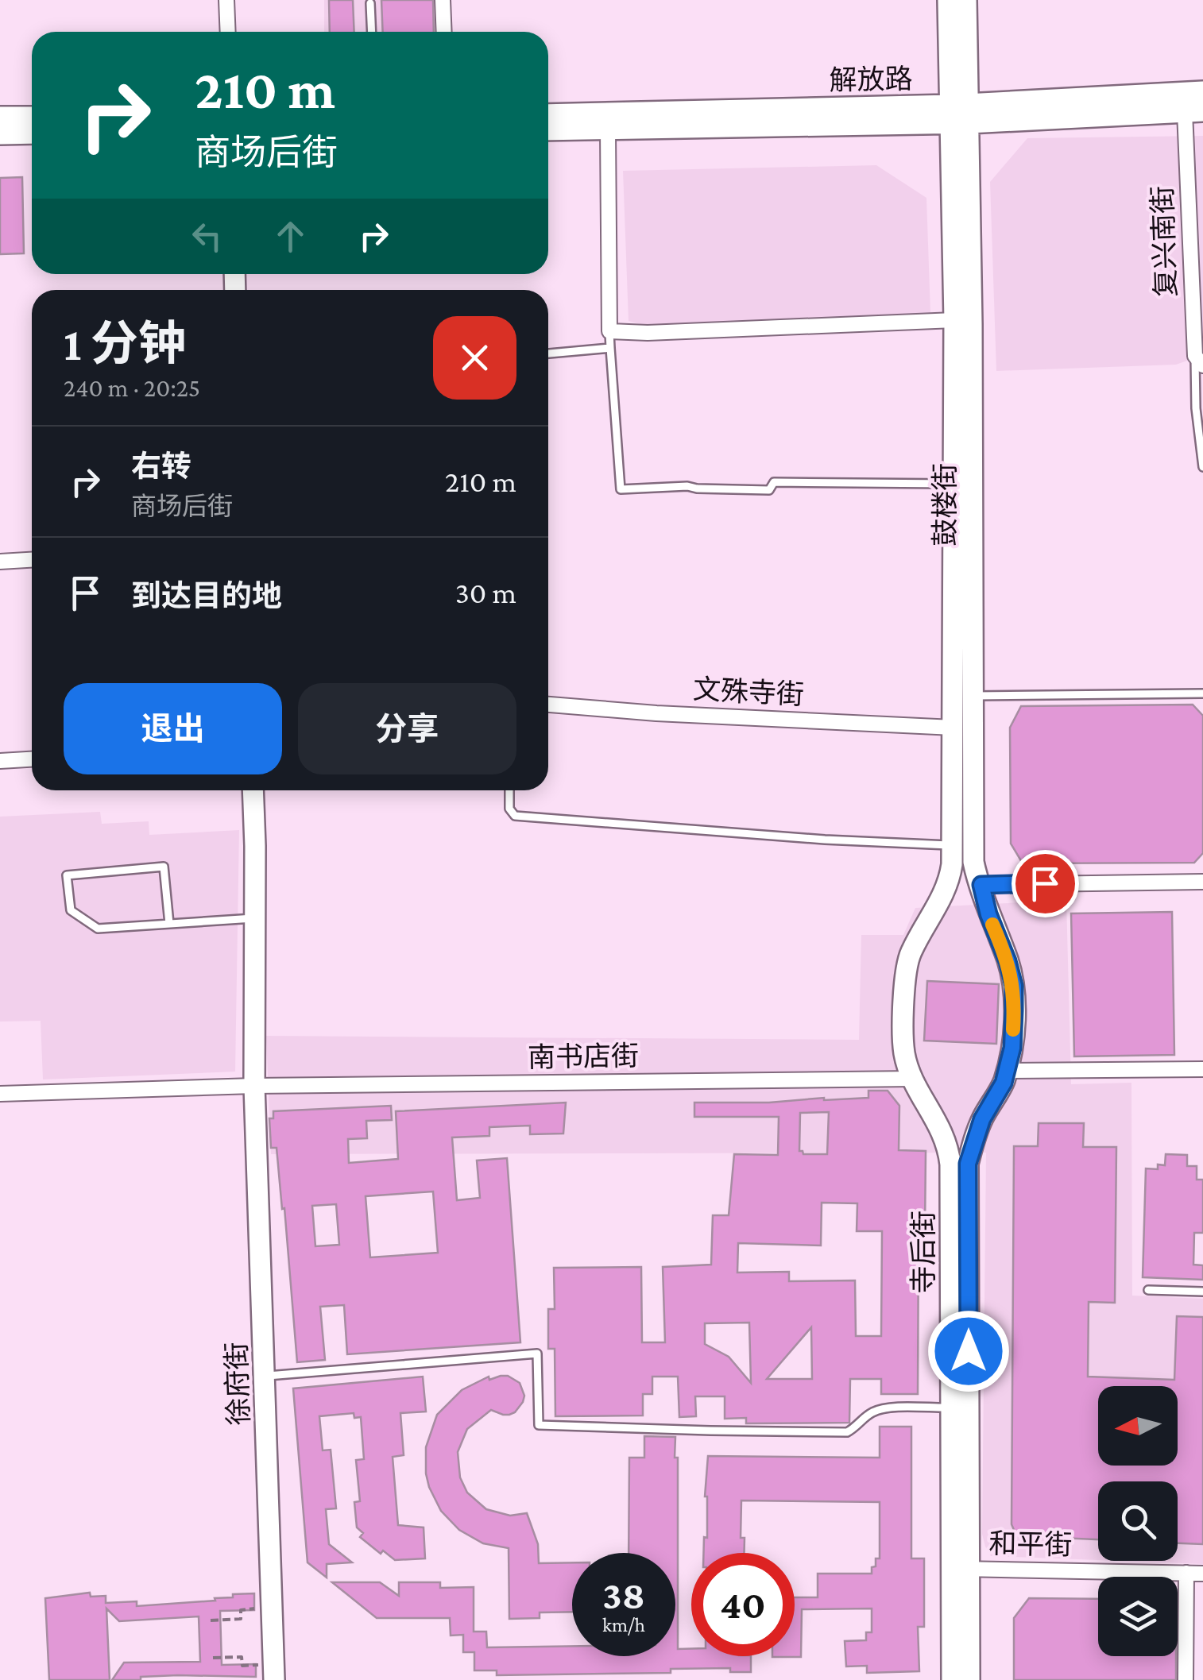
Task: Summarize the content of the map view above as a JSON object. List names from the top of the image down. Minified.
{"streets":{"street":["解放路","复兴南街","鼓楼街","文殊寺街","南书店街","寺后街","徐府街","和平街"]},"crossings":[["解放路","复兴南街"],["解放路","鼓楼街"],["鼓楼街","文殊寺街"],["鼓楼街","寺后街"],["南书店街","寺后街"],["南书店街","徐府街"],["寺后街","和平街"]],"north":"left","page":{"turn":["210 m","商场后街"],"heading":["1 分钟","240 m · 20:25"],"list":[{"name":"右转","note":"商场后街","value":"210 m"},{"name":"到达目的地","value":"30 m"}],"buttons":["退出","分享"],"speed":"38 km/h","limit":"40"}}
